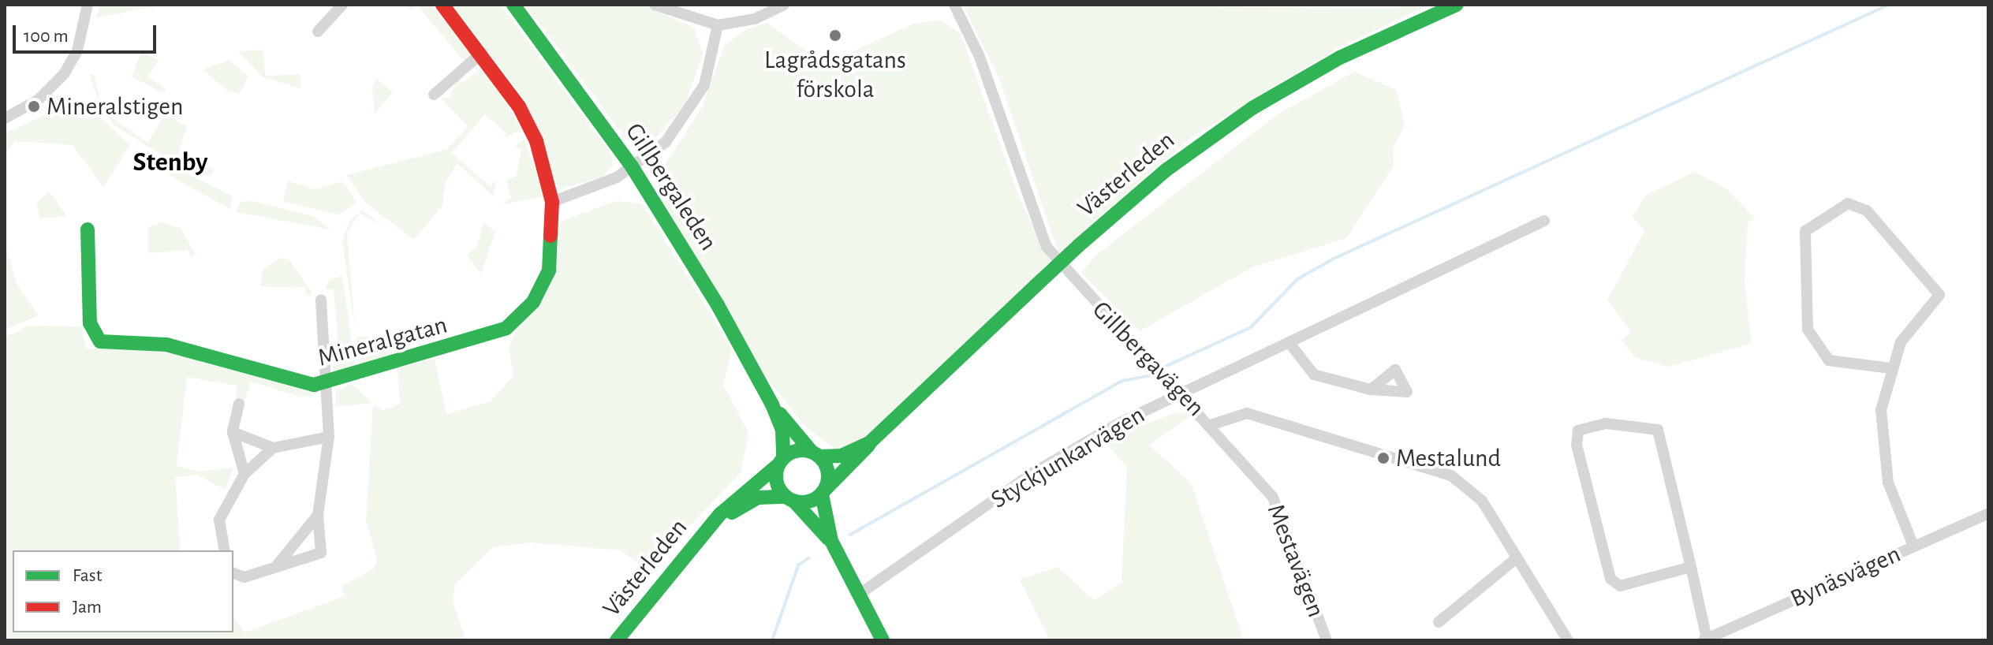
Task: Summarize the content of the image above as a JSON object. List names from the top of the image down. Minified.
{"streets":{"main road":["Västerleden","Gillbergaleden","Mineralgatan"],"street":["Gillbergavägen","Styckjunkarvägen","Mestavägen","Bynäsvägen"]},"crossings":[["Västerleden","Gillbergaleden"],["Gillbergavägen","Styckjunkarvägen"],["Gillbergavägen","Mestavägen"]],"districts":["Stenby"],"places":["Lagrådsgatans förskola","Mineralstigen","Mestalund"],"legend":["Fast","Jam"],"scale_bar":"100 m"}
